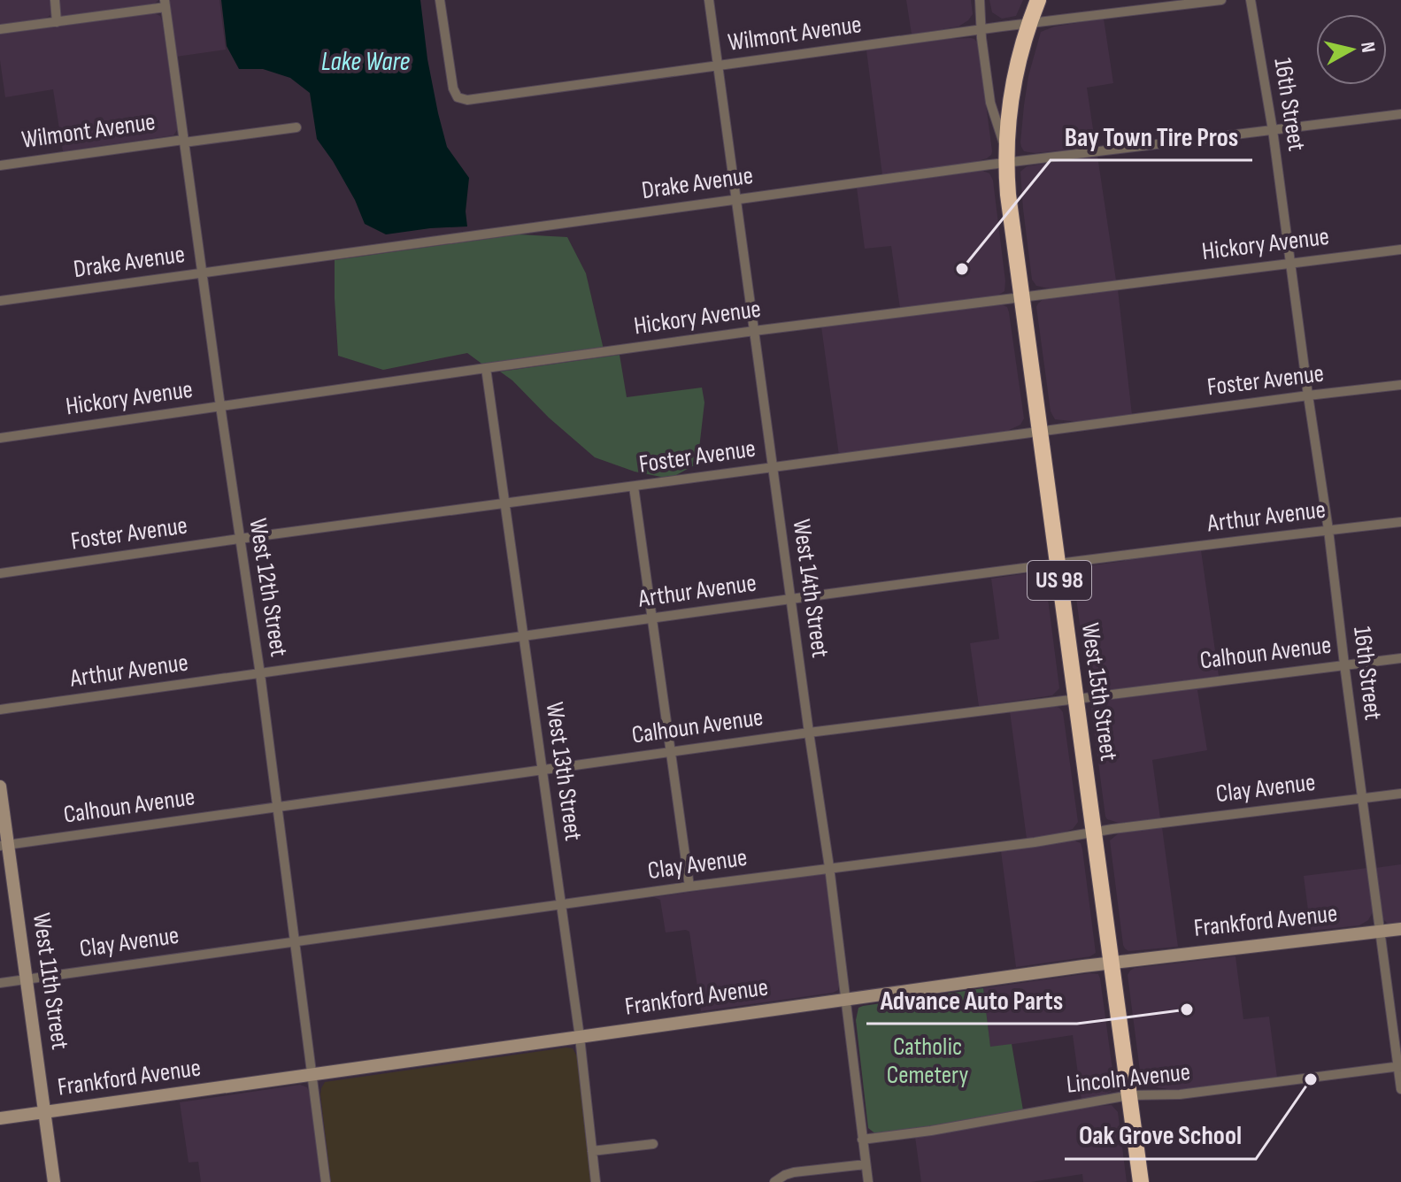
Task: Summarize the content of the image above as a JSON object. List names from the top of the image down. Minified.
{"streets":{"highway":["US 98","West 15th Street"],"main road":["Frankford Avenue","West 11th Street"],"street":["Wilmont Avenue","16th Street","Drake Avenue","Hickory Avenue","Foster Avenue","Arthur Avenue","West 12th Street","West 14th Street","Calhoun Avenue","West 13th Street","Clay Avenue","Lincoln Avenue"]},"crossings":[["Wilmont Avenue","US 98"],["Wilmont Avenue","West 12th Street"],["Wilmont Avenue","West 14th Street"],["Wilmont Avenue","West 15th Street"],["16th Street","Drake Avenue"],["16th Street","Hickory Avenue"],["16th Street","Foster Avenue"],["16th Street","Arthur Avenue"],["16th Street","Calhoun Avenue"],["16th Street","Clay Avenue"],["16th Street","Frankford Avenue"],["16th Street","Lincoln Avenue"],["Drake Avenue","US 98"],["Drake Avenue","West 12th Street"],["Drake Avenue","West 14th Street"],["Drake Avenue","West 15th Street"],["Hickory Avenue","West 12th Street"],["Hickory Avenue","West 14th Street"],["Hickory Avenue","West 15th Street"],["Hickory Avenue","West 13th Street"],["Foster Avenue","West 12th Street"],["Foster Avenue","West 14th Street"],["Foster Avenue","West 15th Street"],["Foster Avenue","West 13th Street"],["Arthur Avenue","West 12th Street"],["Arthur Avenue","West 14th Street"],["Arthur Avenue","West 15th Street"],["Arthur Avenue","West 13th Street"],["US 98","West 15th Street"],["West 12th Street","Calhoun Avenue"],["West 12th Street","Clay Avenue"],["West 12th Street","Frankford Avenue"],["West 14th Street","Calhoun Avenue"],["West 14th Street","Clay Avenue"],["West 14th Street","Frankford Avenue"],["West 14th Street","Lincoln Avenue"],["Calhoun Avenue","West 15th Street"],["Calhoun Avenue","West 13th Street"],["Calhoun Avenue","West 11th Street"],["West 15th Street","Clay Avenue"],["West 15th Street","Frankford Avenue"],["West 15th Street","Lincoln Avenue"],["West 13th Street","Clay Avenue"],["West 13th Street","Frankford Avenue"],["Clay Avenue","West 11th Street"],["Frankford Avenue","West 11th Street"]],"water":["Lake Ware"],"parks":["Catholic Cemetery"],"places":["Bay Town Tire Pros","Advance Auto Parts","Oak Grove School"],"north":"right"}
